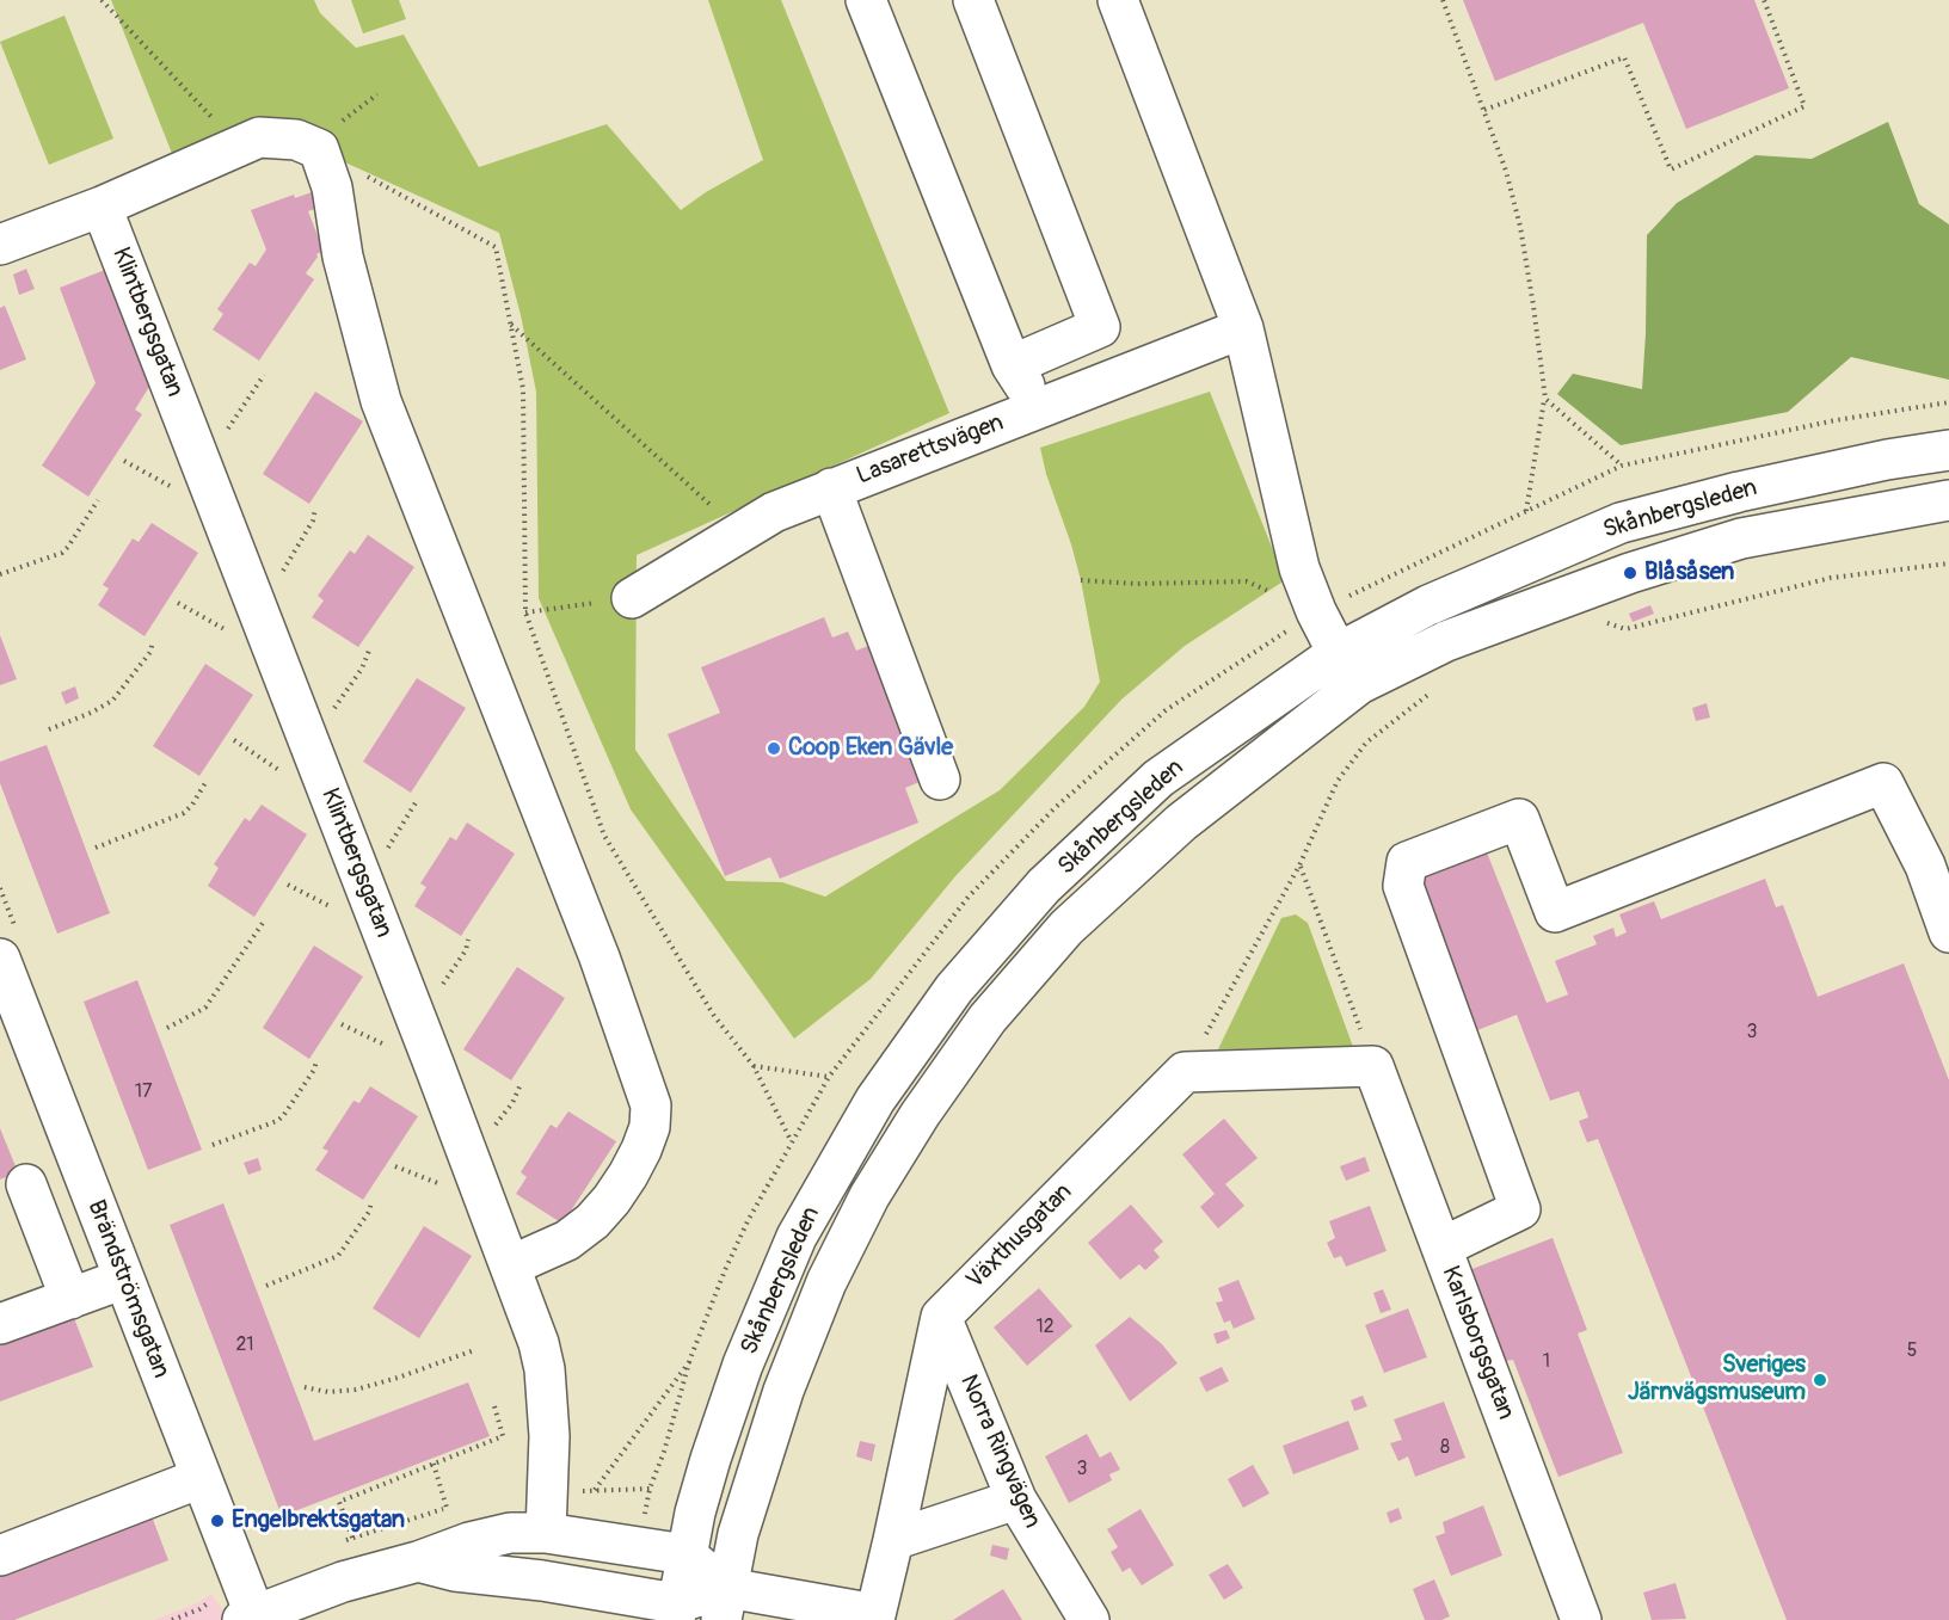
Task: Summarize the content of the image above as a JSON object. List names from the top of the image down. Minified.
{"streets":{"street":["Klintbergsgatan","Lasarettsvägen","Skånbergsleden","Växthusgatan","Brändströmsgatan","Karlsborgsgatan","Norra Ringvägen"]},"crossings":[["Växthusgatan","Norra Ringvägen"]],"places":["Blåsåsen","Coop Eken Gävle","Sveriges Järnvägsmuseum","Engelbrektsgatan"],"house_numbers":["3","17","12","21","5","1","8","3"]}
